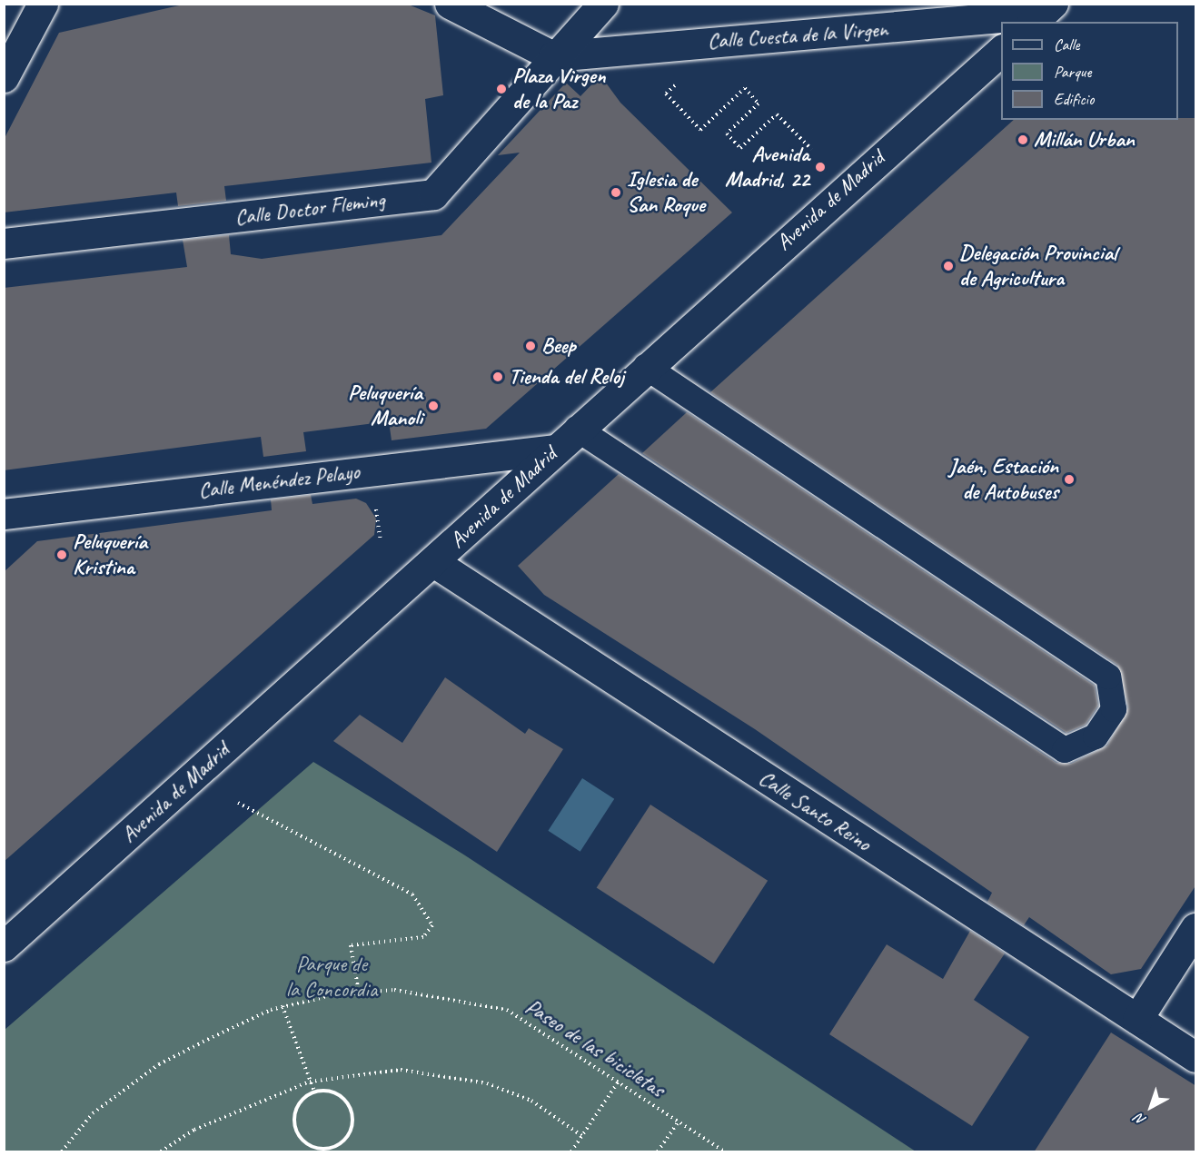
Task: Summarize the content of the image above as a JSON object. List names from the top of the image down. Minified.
{"streets":{"street":["Calle Cuesta de la Virgen","Avenida de Madrid","Calle Doctor Fleming","Calle Menéndez Pelayo","Calle Santo Reino"],"path":["Paseo de las bicicletas"]},"crossings":[["Calle Cuesta de la Virgen","Calle Doctor Fleming"],["Avenida de Madrid","Calle Menéndez Pelayo"],["Avenida de Madrid","Calle Santo Reino"]],"parks":["Parque de la Concordia"],"places":["Plaza Virgen de la Paz","Millán Urban","Avenida Madrid, 22","Iglesia de San Roque","Delegación Provincial de Agricultura","Beep","Tienda del Reloj","Peluquería Manoli","Jaén, Estación de Autobuses","Peluquería Kristina"],"legend":["Calle","Parque","Edificio"],"north":"bottom left"}
